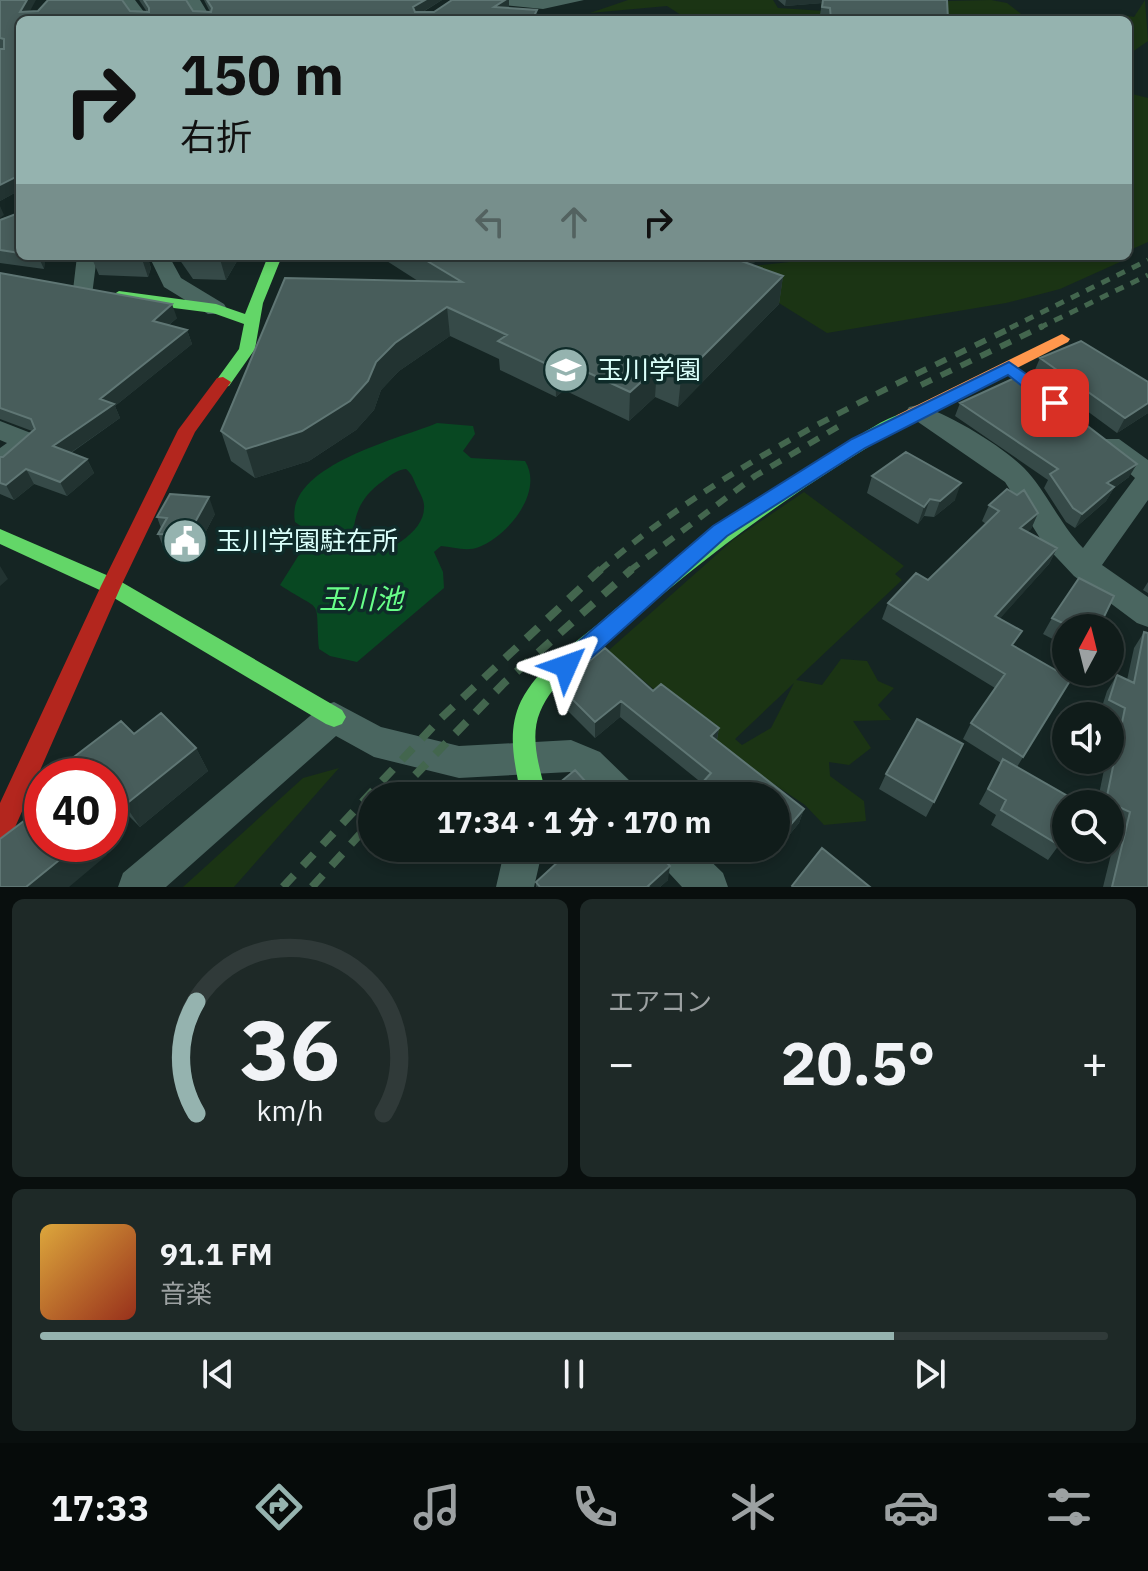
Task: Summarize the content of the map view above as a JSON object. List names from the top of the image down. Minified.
{"water":["玉川池"],"places":{"school or university":["玉川学園"],"public building":["玉川学園駐在所"]},"north":"top","page":{"turn":["150 m","右折"],"limit":"40","trip":"17:34 · 1 分 · 170 m","tile":"エアコン","heat":["−","20.5°","+"],"song":["91.1 FM","音楽"],"tabs":"17:33","gauge":["36","km/h"]}}
